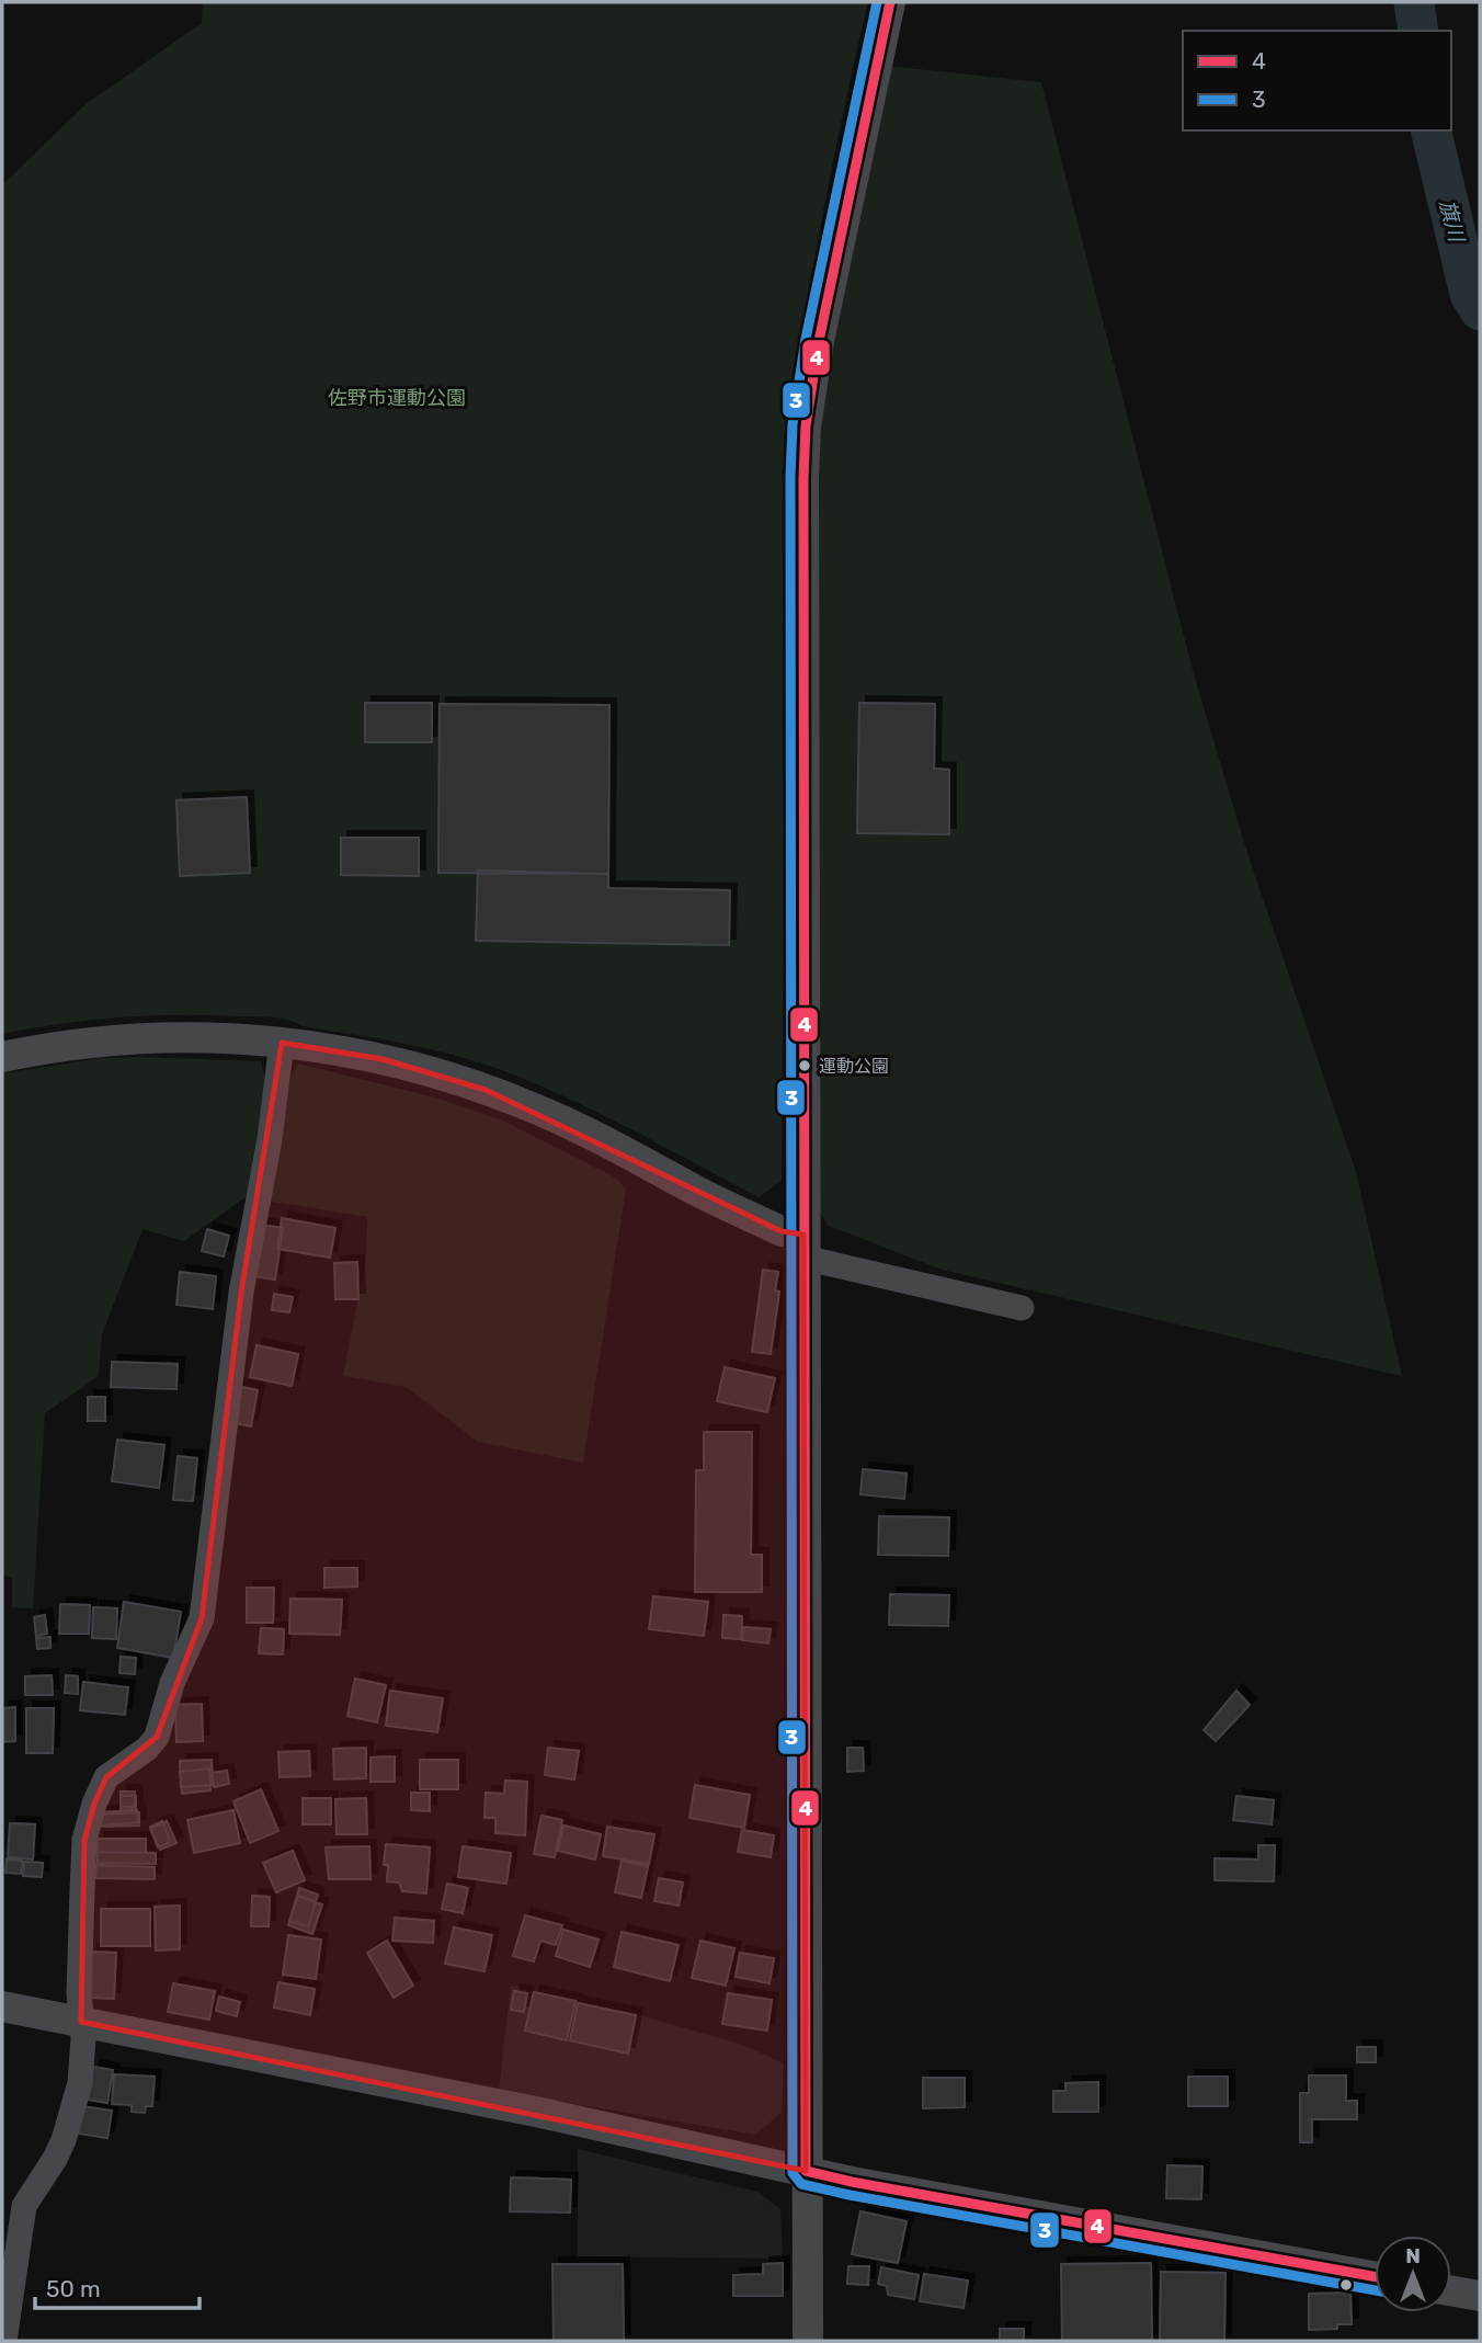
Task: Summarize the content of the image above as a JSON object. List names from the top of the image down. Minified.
{"water":["旗川"],"parks":["佐野市運動公園"],"places":["運動公園"],"lines":["transit line 4","transit line 3"],"legend":["4","3"],"scale_bar":"50 m","north":"top"}
